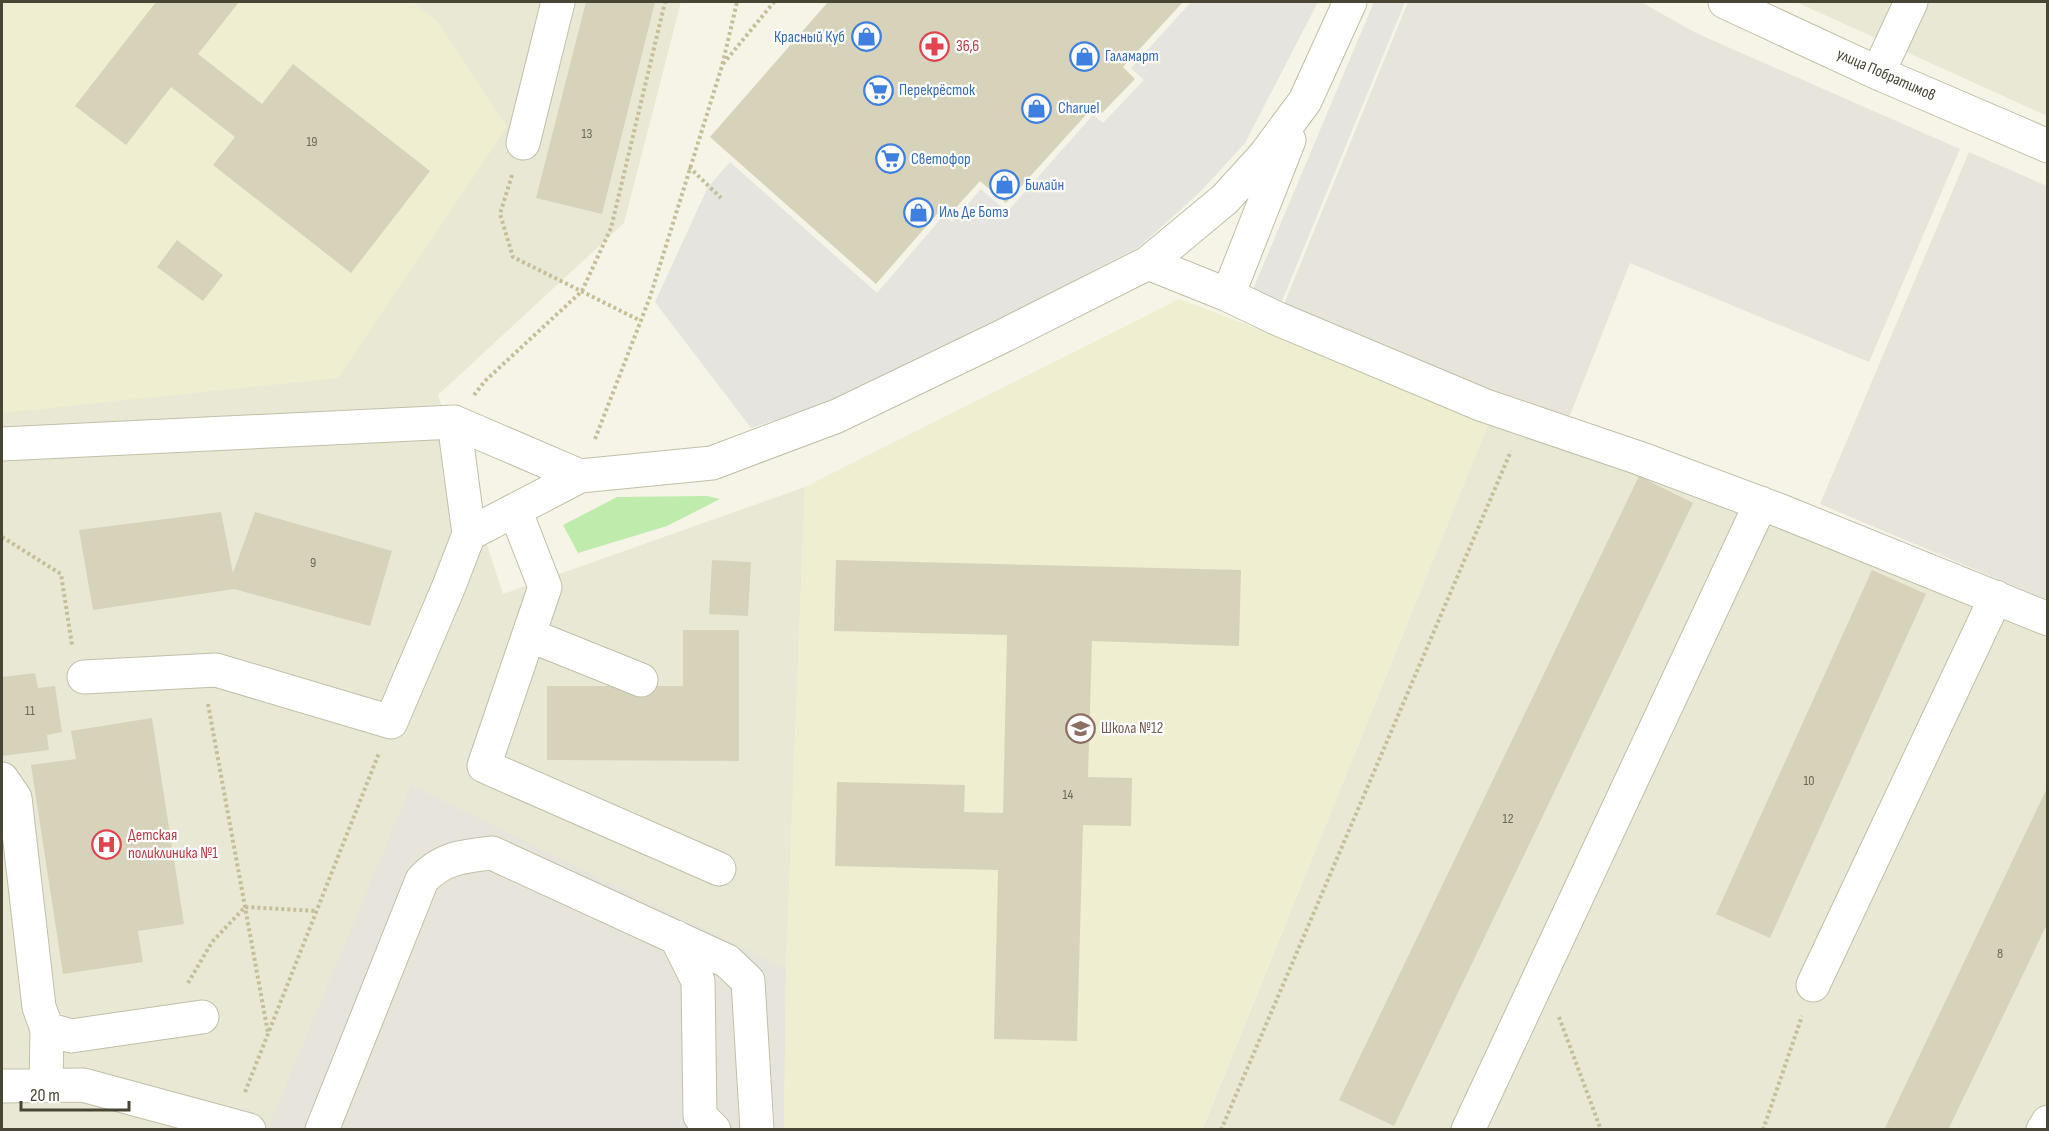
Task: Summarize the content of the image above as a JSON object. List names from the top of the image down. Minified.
{"streets":{"street":["улица Побратимов"]},"places":{"shop":["Красный Куб","Галамарт","Charuel","Билайн","Иль Де Ботэ"],"pharmacy":["36,6"],"supermarket":["Перекрёсток","Светофор"],"school or university":["Школа №12"],"hospital":["Детская поликлиника №1"]},"house_numbers":["13","19","9","11","10","14","12","8"],"scale_bar":"20 m"}
